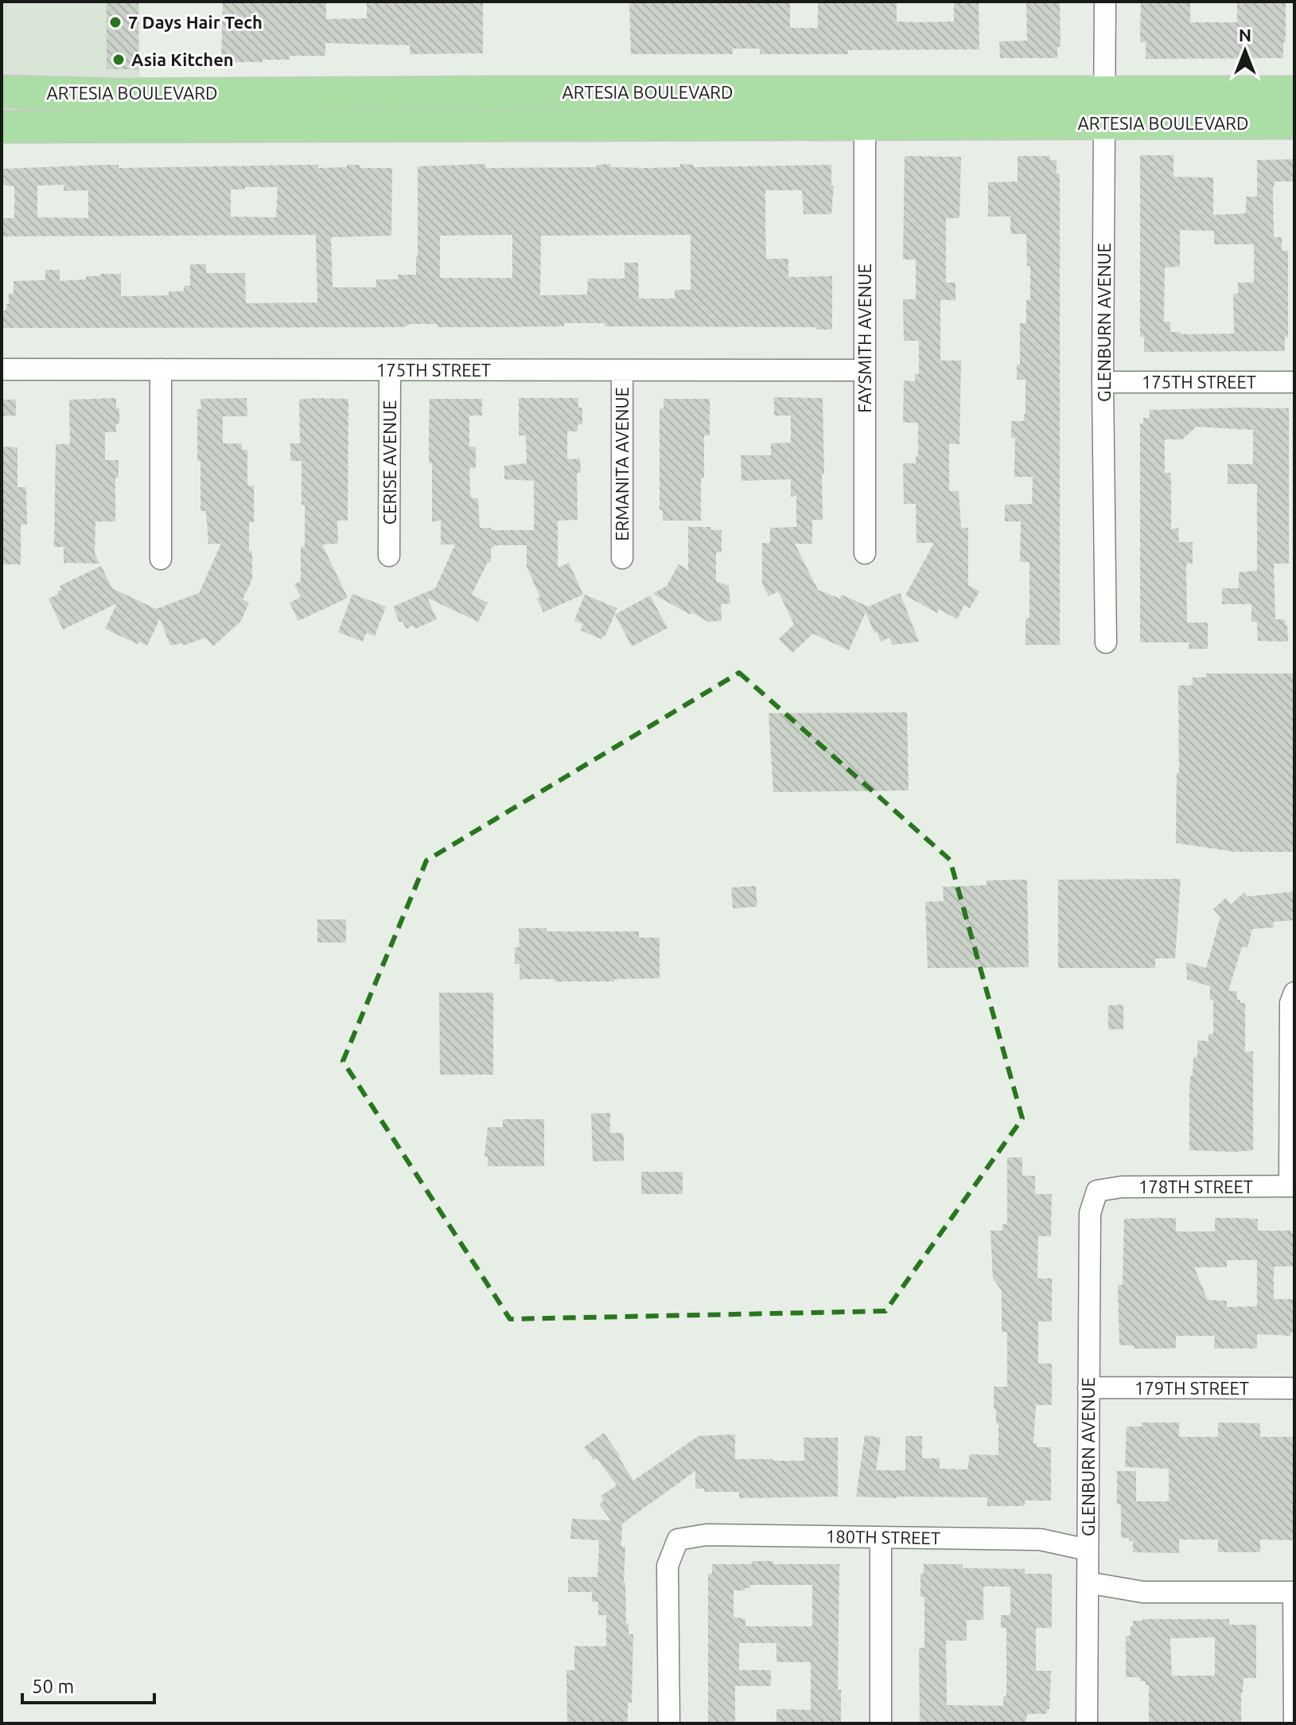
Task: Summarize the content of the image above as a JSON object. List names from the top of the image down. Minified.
{"streets":{"main road":["ARTESIA BOULEVARD"],"street":["GLENBURN AVENUE","FAYSMITH AVENUE","175TH STREET","CERISE AVENUE","ERMANITA AVENUE","178TH STREET","179TH STREET","180TH STREET"]},"crossings":[["ARTESIA BOULEVARD","GLENBURN AVENUE"],["ARTESIA BOULEVARD","FAYSMITH AVENUE"],["GLENBURN AVENUE","175TH STREET"],["GLENBURN AVENUE","178TH STREET"],["GLENBURN AVENUE","179TH STREET"],["GLENBURN AVENUE","180TH STREET"],["FAYSMITH AVENUE","175TH STREET"],["175TH STREET","CERISE AVENUE"],["175TH STREET","ERMANITA AVENUE"]],"places":["7 Days Hair Tech","Asia Kitchen"],"scale_bar":"50 m","north":"top"}
